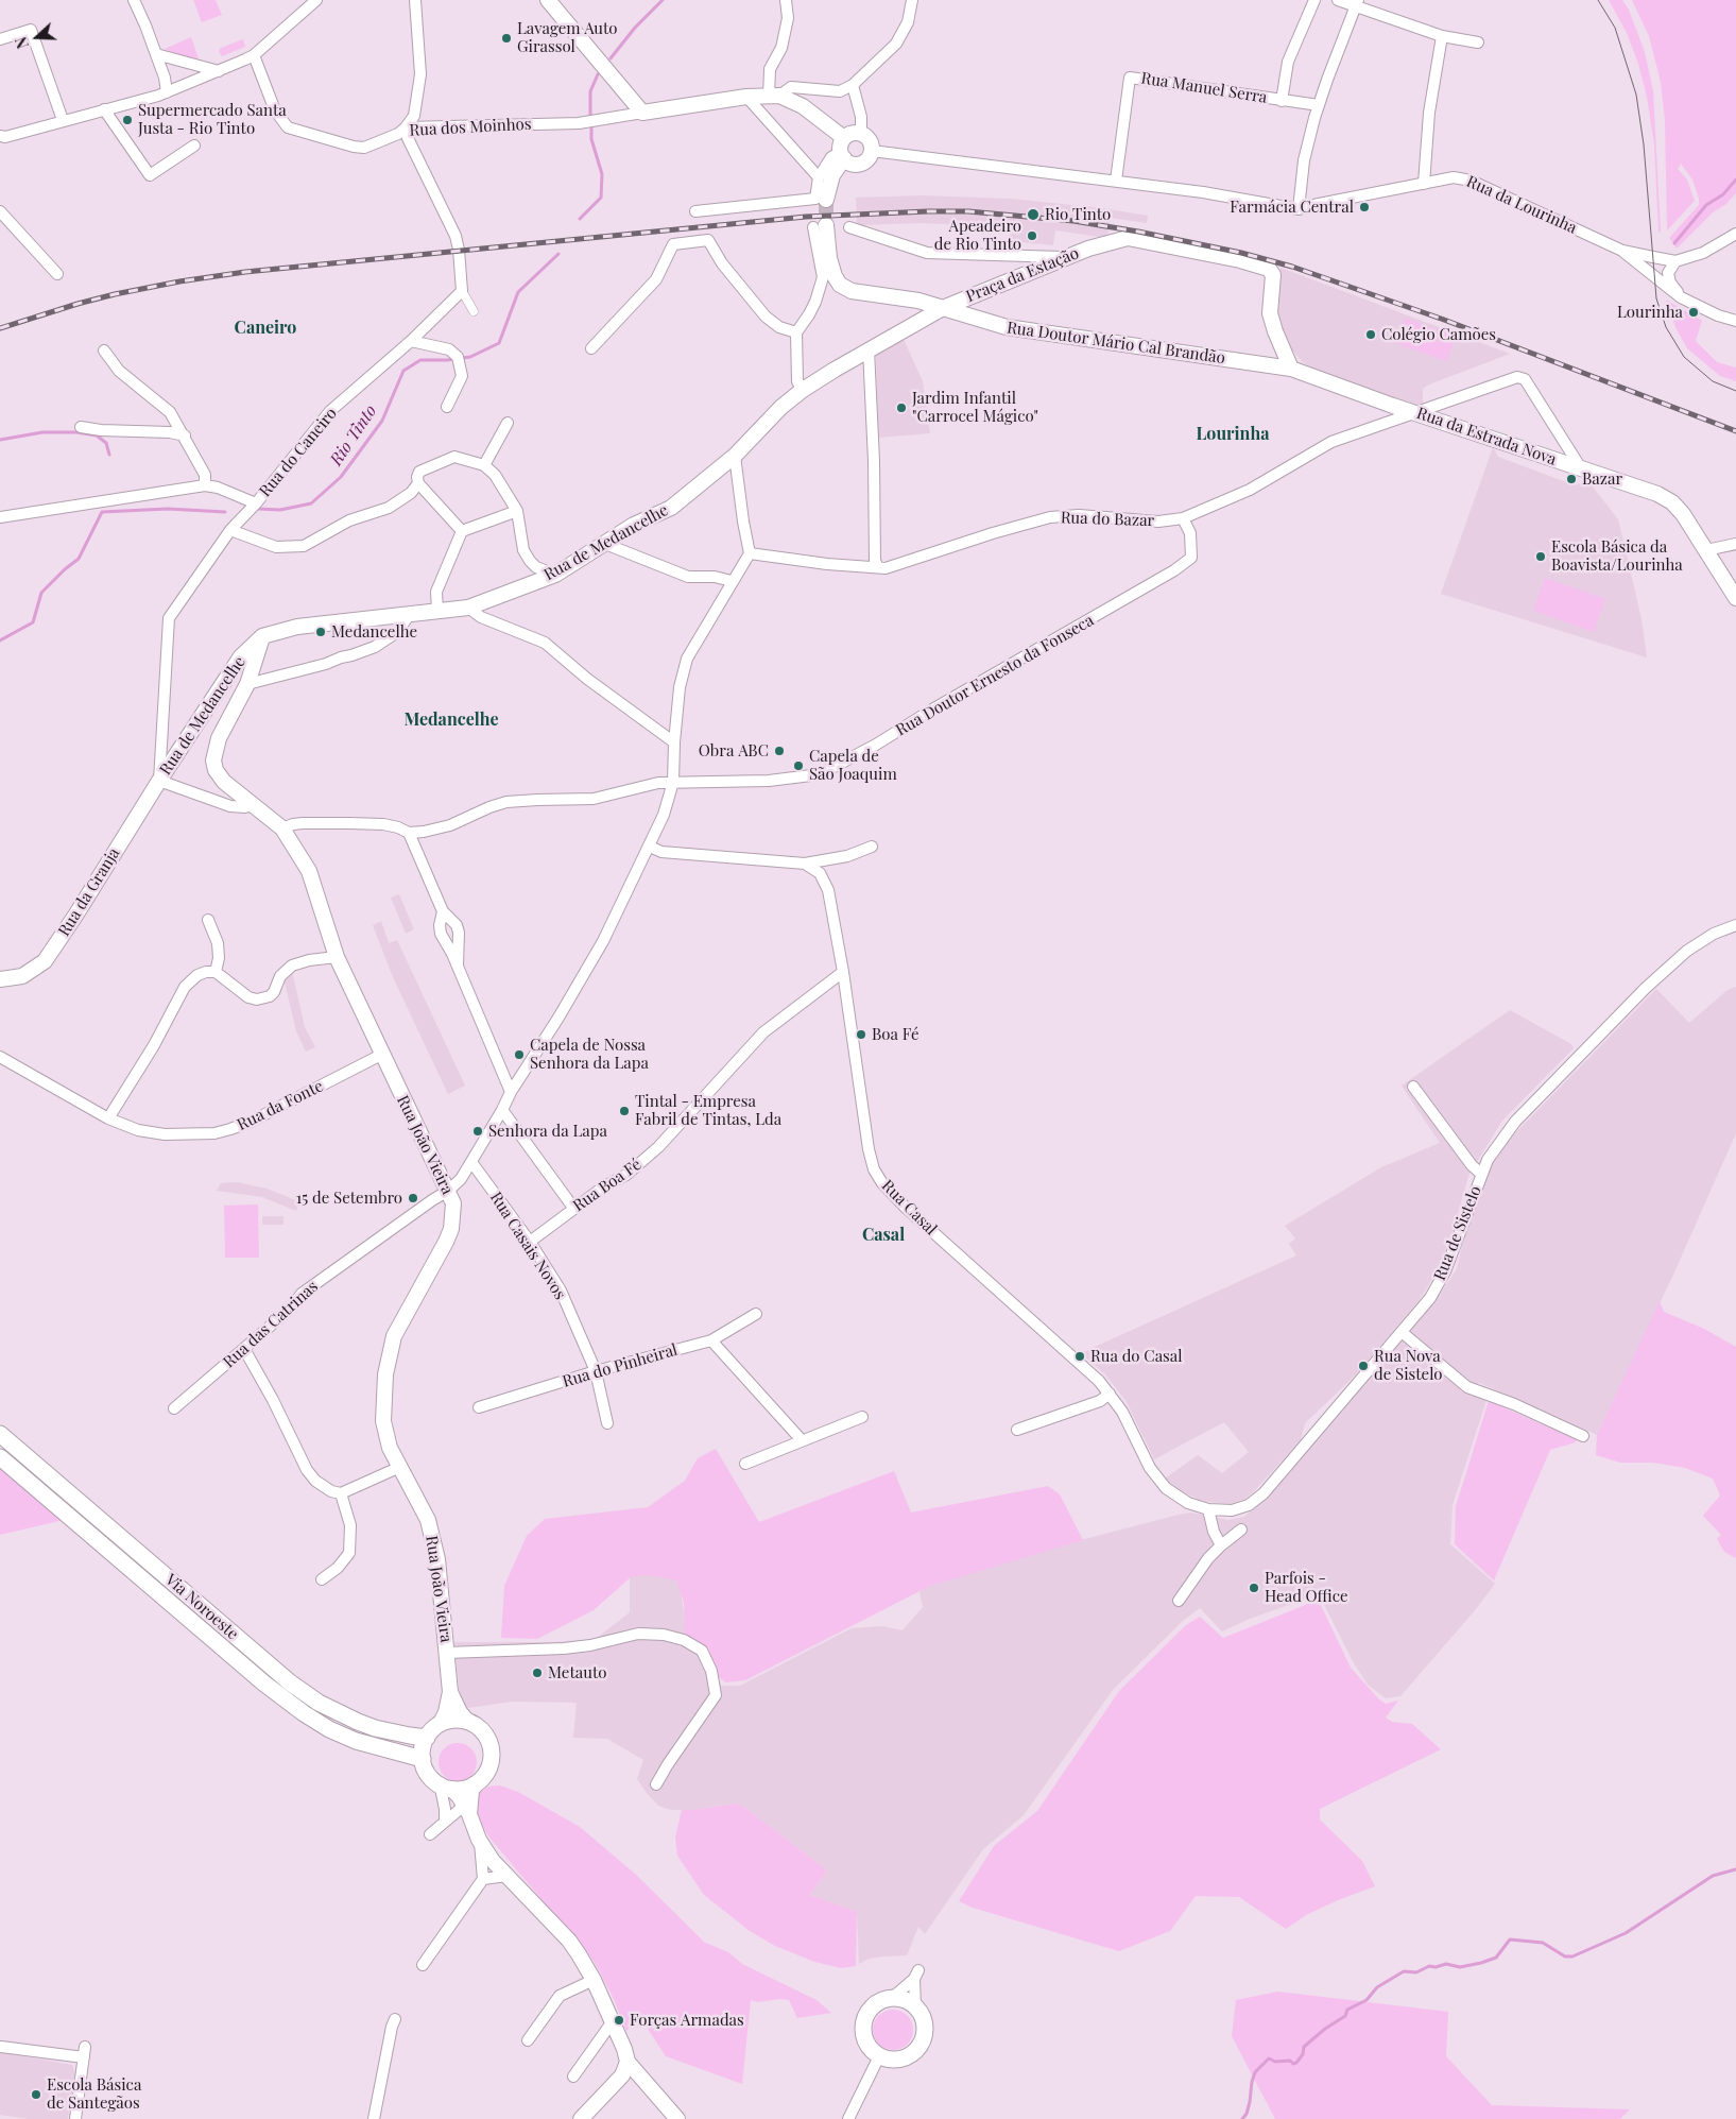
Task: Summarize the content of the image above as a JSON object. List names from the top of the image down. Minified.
{"streets":{"main road":["Via Noroeste"],"street":["Rua Manuel Serra","Rua dos Moinhos","Rua da Lourinha","Praça da Estação","Rua Doutor Mário Cal Brandão","Rua da Estrada Nova","Rua do Caneiro","Rua do Bazar","Rua de Medancelhe","Rua Doutor Ernesto da Fonseca","Rua da Granja","Rua da Fonte","Rua João Vieira","Rua Boa Fé","Rua Casal","Rua de Sistelo","Rua Casais Novos","Rua das Catrinas","Rua do Pinheiral"]},"crossings":[["Praça da Estação","Rua Doutor Mário Cal Brandão"],["Praça da Estação","Rua da Estrada Nova"],["Praça da Estação","Rua de Medancelhe"],["Rua Doutor Mário Cal Brandão","Rua da Estrada Nova"],["Rua Doutor Mário Cal Brandão","Rua de Medancelhe"],["Rua da Estrada Nova","Rua do Bazar"],["Rua do Caneiro","Rua de Medancelhe"],["Rua do Caneiro","Rua da Granja"],["Rua do Bazar","Rua Doutor Ernesto da Fonseca"],["Rua do Bazar","Rua das Catrinas"],["Rua de Medancelhe","Rua da Granja"],["Rua de Medancelhe","Rua João Vieira"],["Rua Doutor Ernesto da Fonseca","Rua João Vieira"],["Rua Doutor Ernesto da Fonseca","Rua das Catrinas"],["Rua da Fonte","Rua João Vieira"],["Rua João Vieira","Rua das Catrinas"],["Rua João Vieira","Via Noroeste"],["Rua Boa Fé","Rua Casal"],["Rua Boa Fé","Rua Casais Novos"],["Rua Casal","Rua de Sistelo"],["Rua Casais Novos","Rua das Catrinas"],["Rua Casais Novos","Rua do Pinheiral"]],"districts":["Caneiro","Lourinha","Medancelhe","Casal"],"water":["Rio Tinto"],"places":["Lavagem Auto Girassol","Supermercado Santa Justa - Rio Tinto","Farmácia Central","Rio Tinto","Apeadeiro de Rio Tinto","Lourinha","Colégio Camões","Jardim Infantil \"Carrocel Mágico\"","Bazar","Escola Básica da Boavista/Lourinha","Medancelhe","Obra ABC","Capela de São Joaquim","Boa Fé","Capela de Nossa Senhora da Lapa","Tintal - Empresa Fabril de Tintas, Lda","Senhora da Lapa","15 de Setembro","Rua do Casal","Rua Nova de Sistelo","Parfois - Head Office","Metauto","Forças Armadas","Escola Básica de Santegãos"],"north":"left"}
